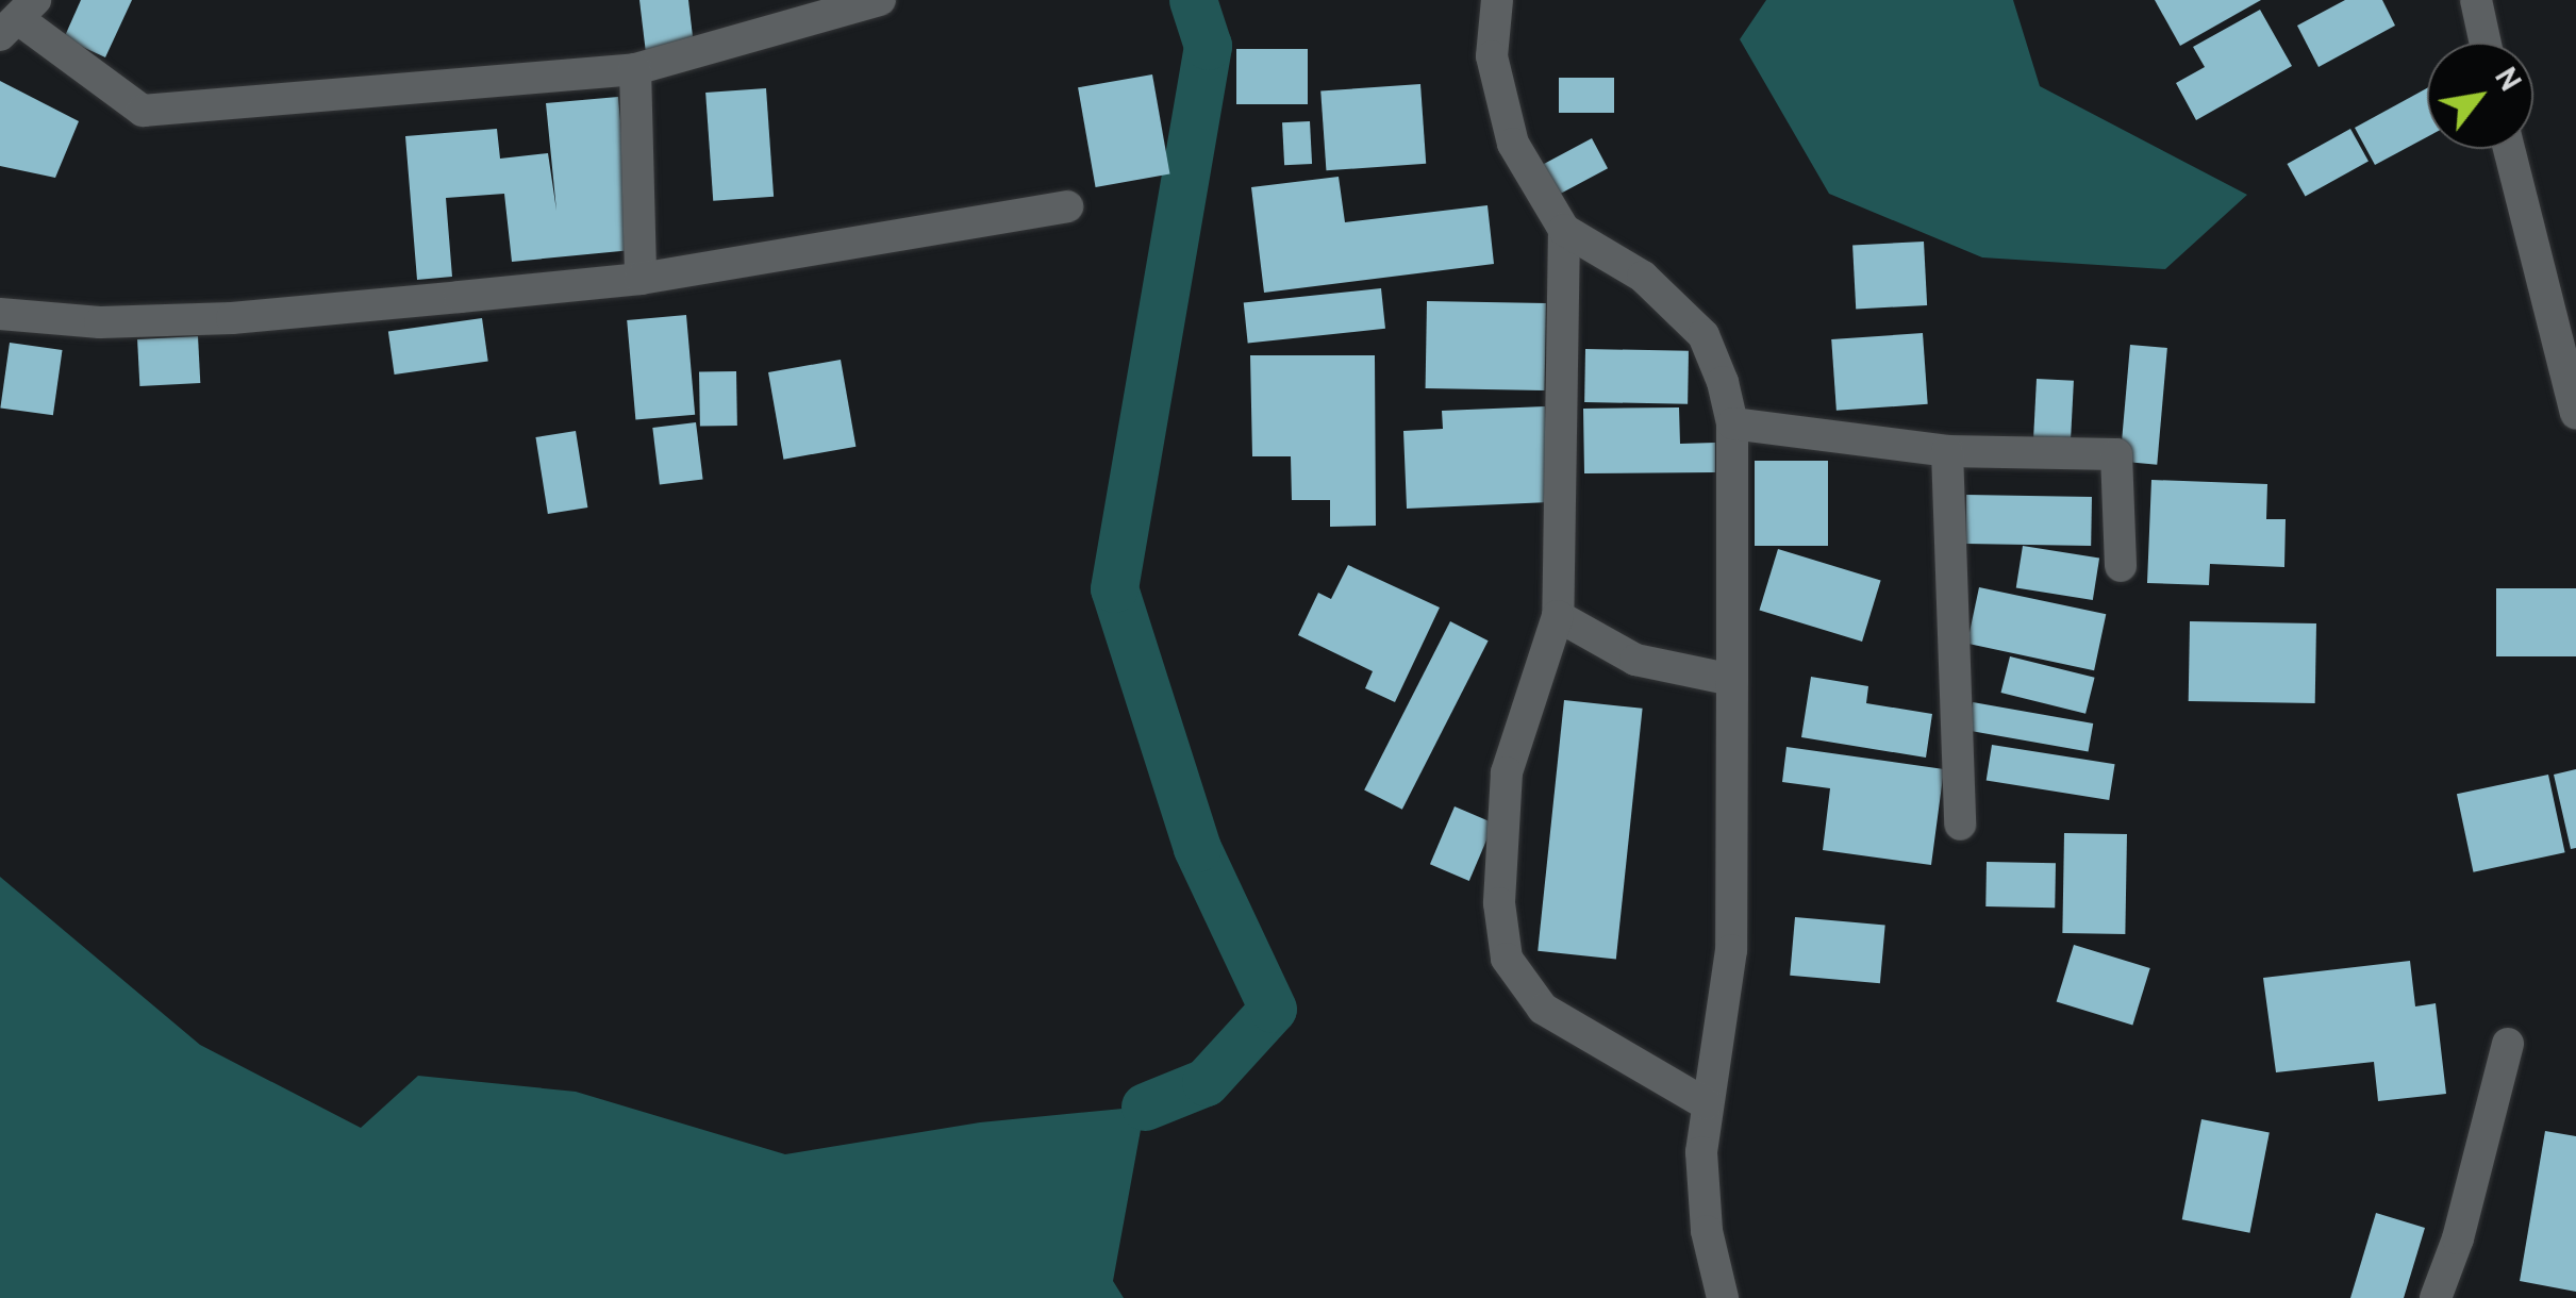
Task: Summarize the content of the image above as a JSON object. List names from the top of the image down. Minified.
{"north":"top right"}
